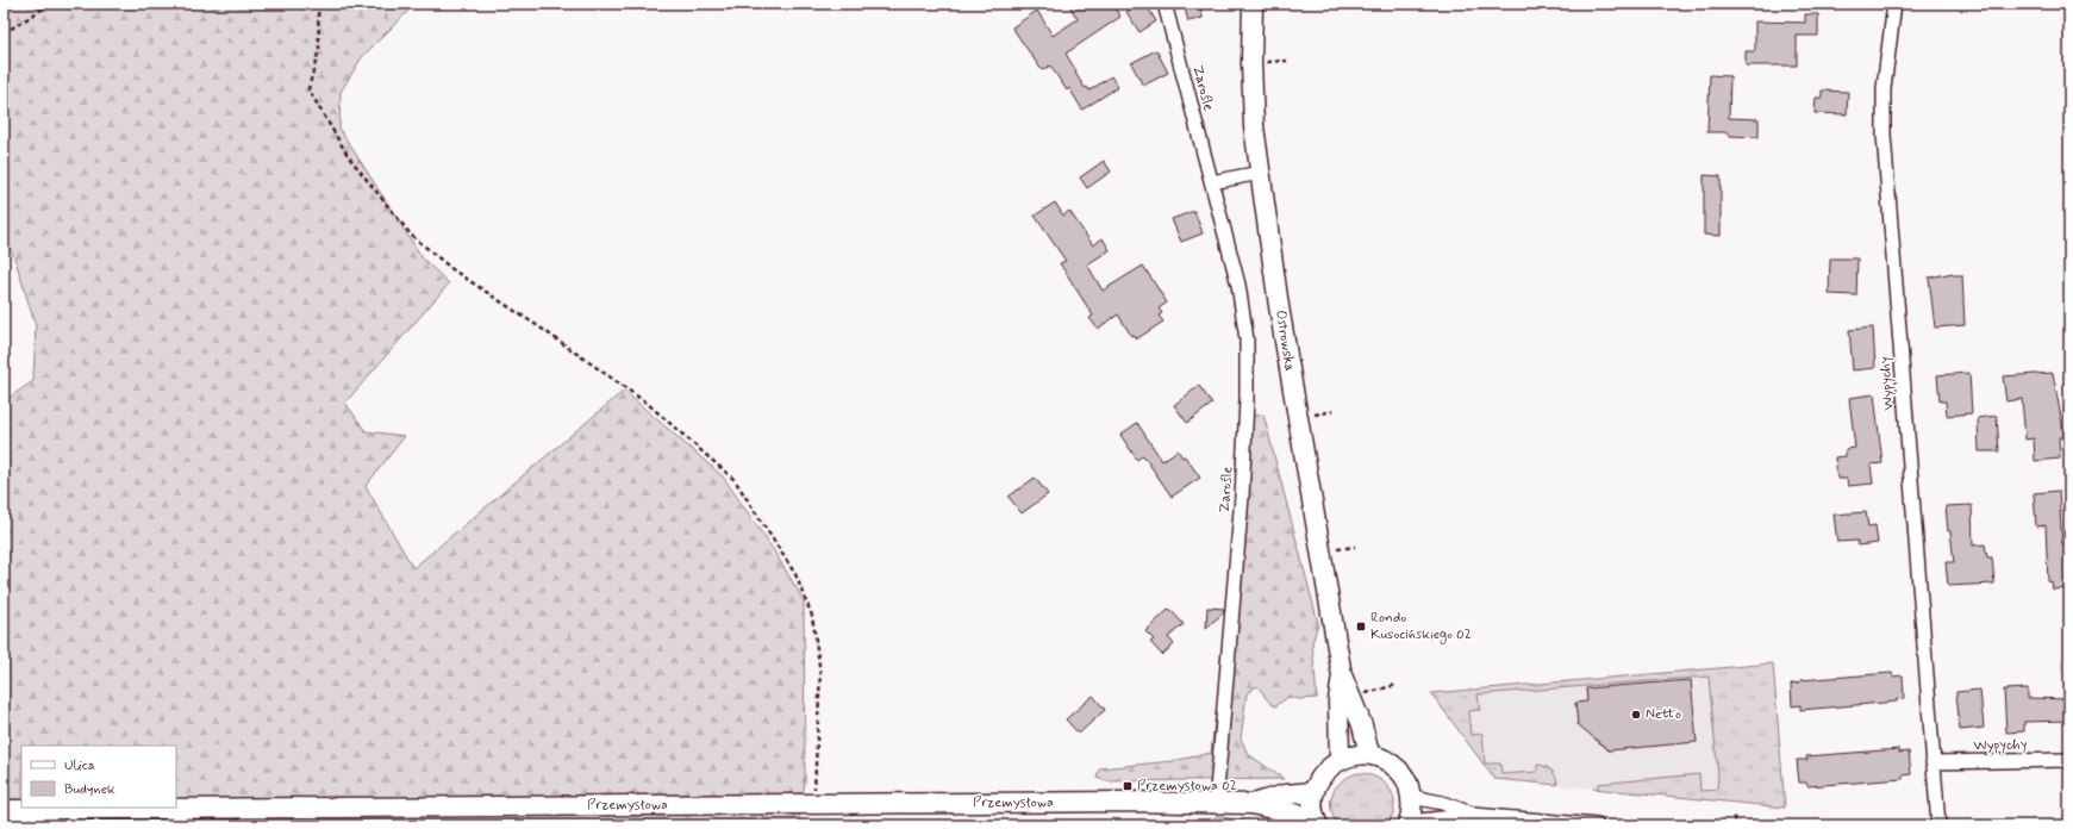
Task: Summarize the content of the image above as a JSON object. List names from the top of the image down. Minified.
{"streets":{"street":["Zarośle","Ostrowska","Wypychy","Przemysłowa"]},"crossings":[["Zarośle","Przemysłowa"]],"places":{"transit":["Rondo Kusocińskiego 02","Przemysłowa 02"],"other":["Netto"]},"legend":["Ulica","Budynek"]}
